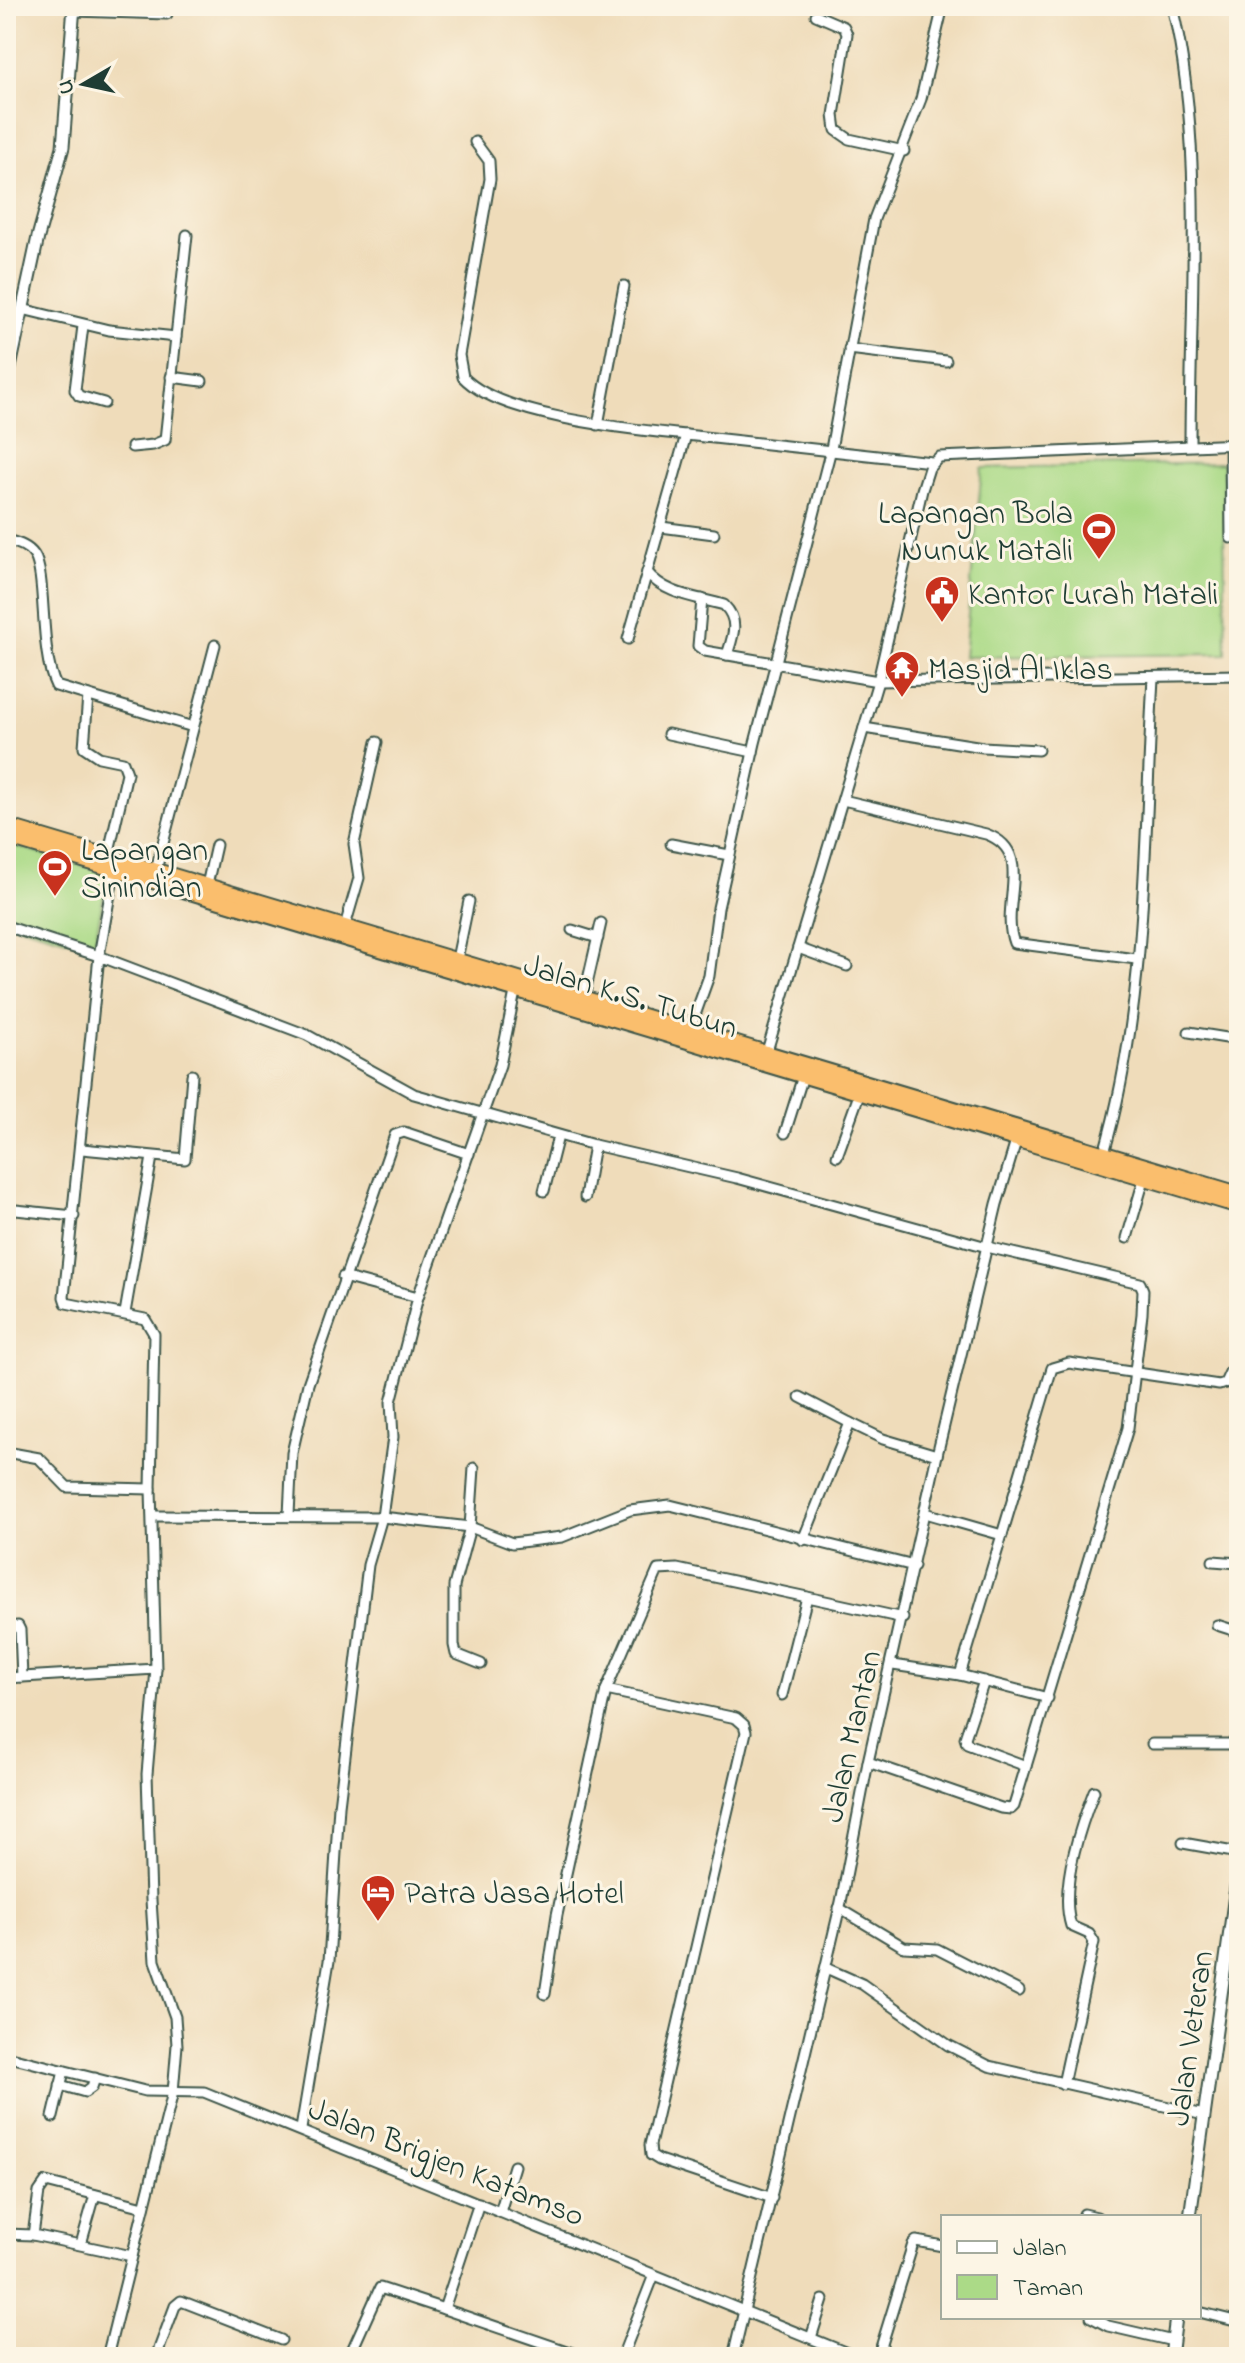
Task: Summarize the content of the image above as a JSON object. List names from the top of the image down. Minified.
{"streets":{"highway":["Jalan K.S. Tubun"],"street":["Jalan Mantan","Jalan Veteran","Jalan Brigjen Katamso"]},"crossings":[["Jalan K.S. Tubun","Jalan Mantan"],["Jalan Mantan","Jalan Brigjen Katamso"]],"places":{"sports":["Lapangan Bola Nunuk Matali","Lapangan Sinindian"],"public building":["Kantor Lurah Matali"],"temple":["Masjid Al Iklas"],"hotel":["Patra Jasa Hotel"]},"legend":["Jalan","Taman"],"north":"left"}
